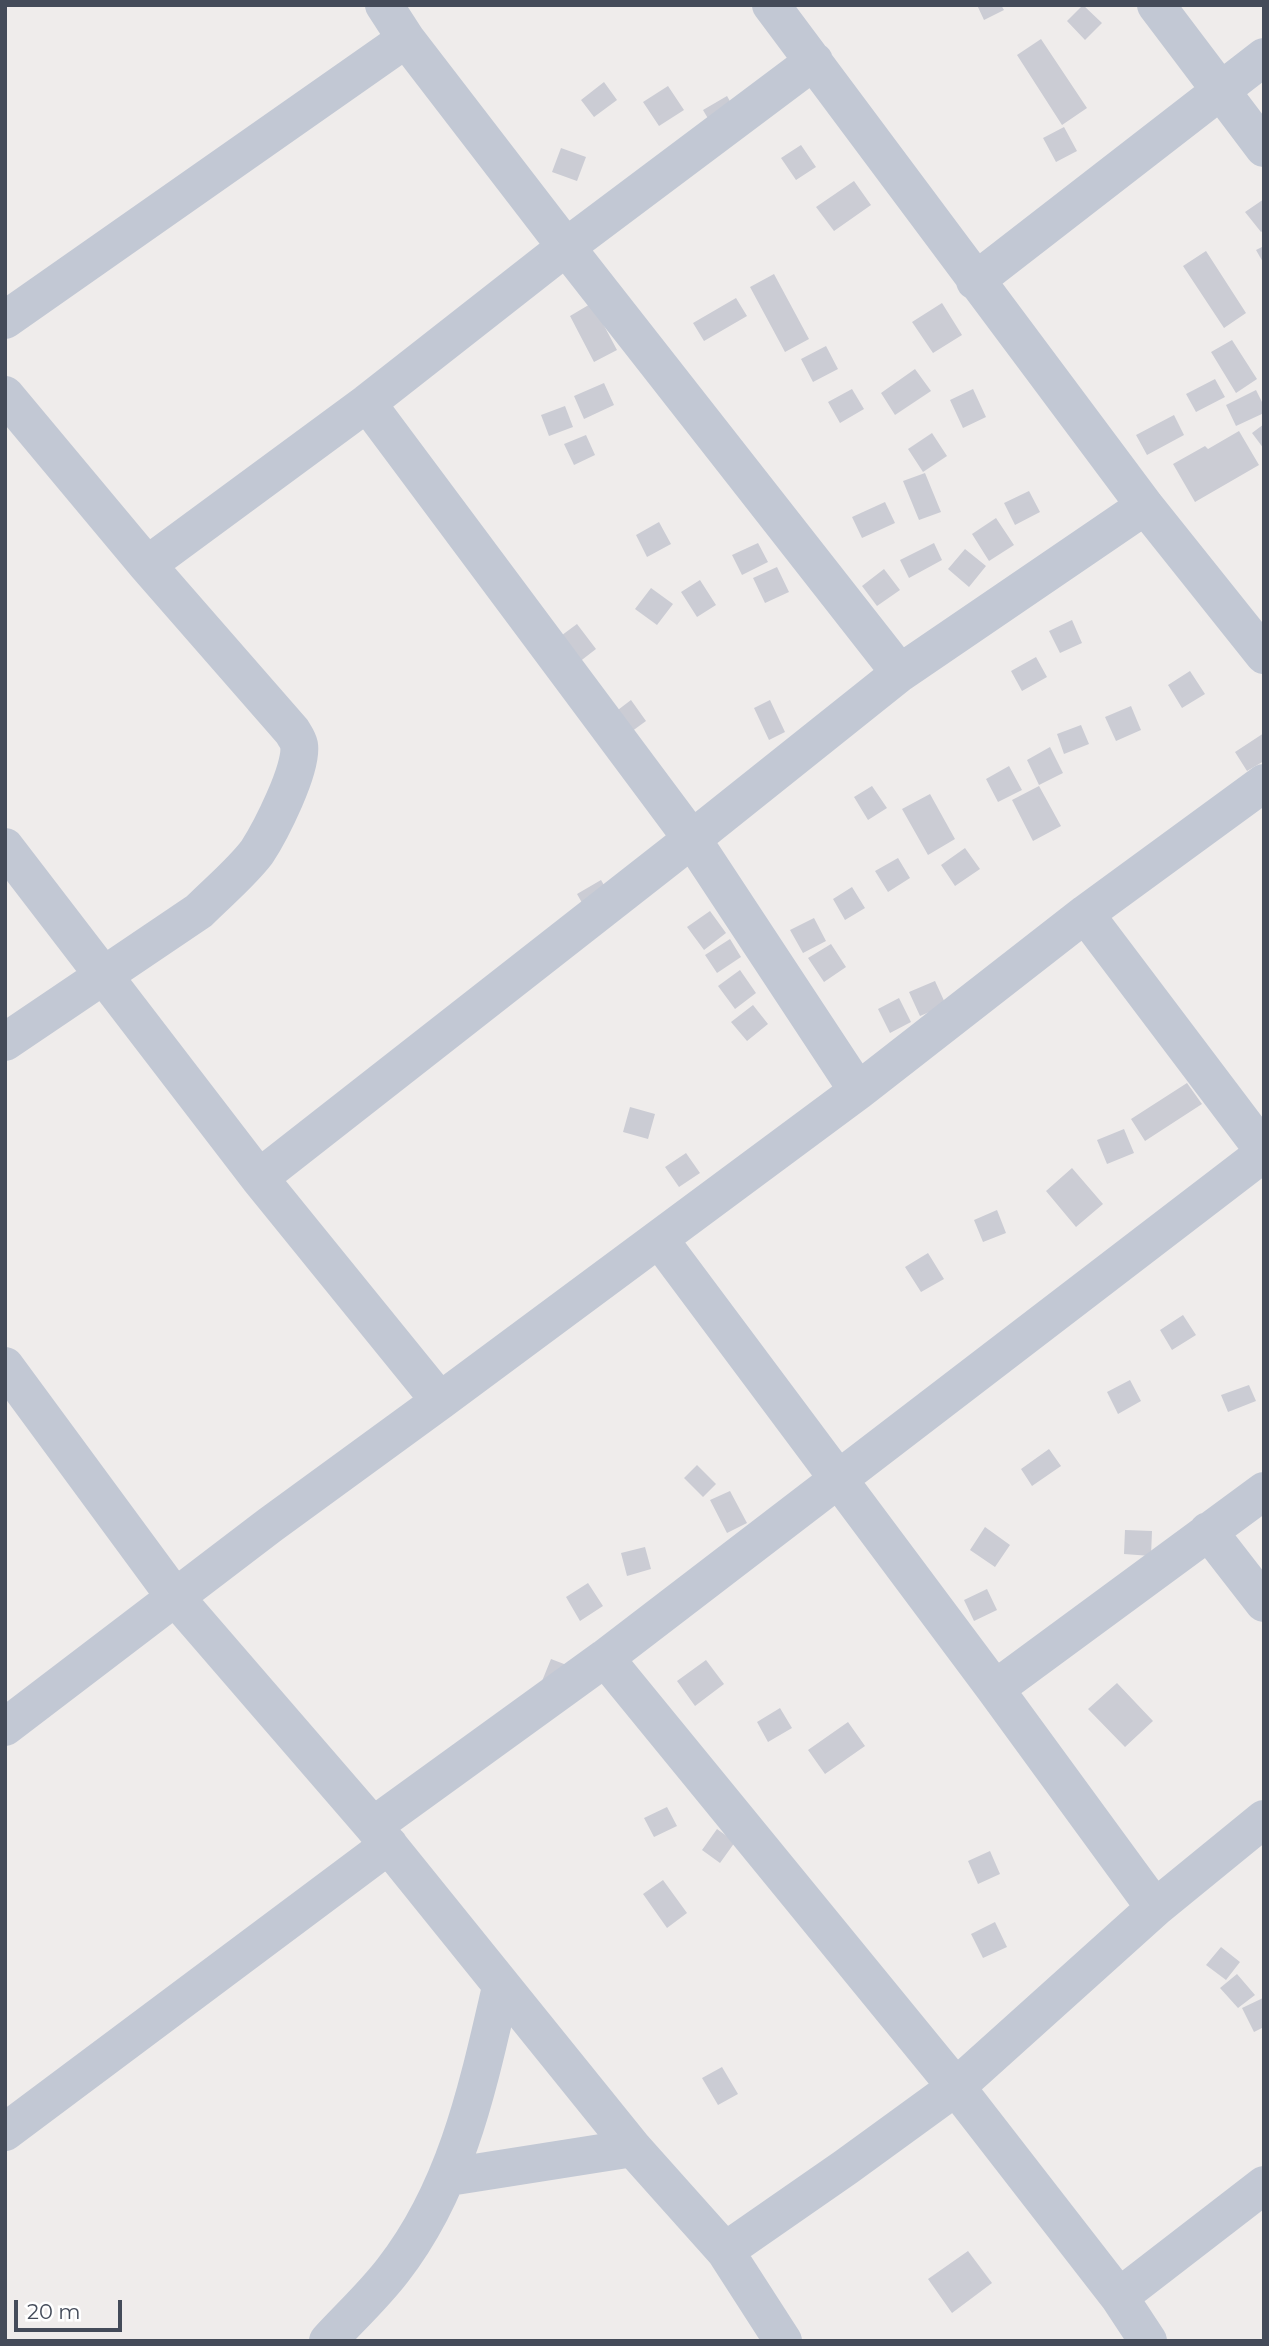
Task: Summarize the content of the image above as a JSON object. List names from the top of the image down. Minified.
{"scale_bar":"20 m"}
